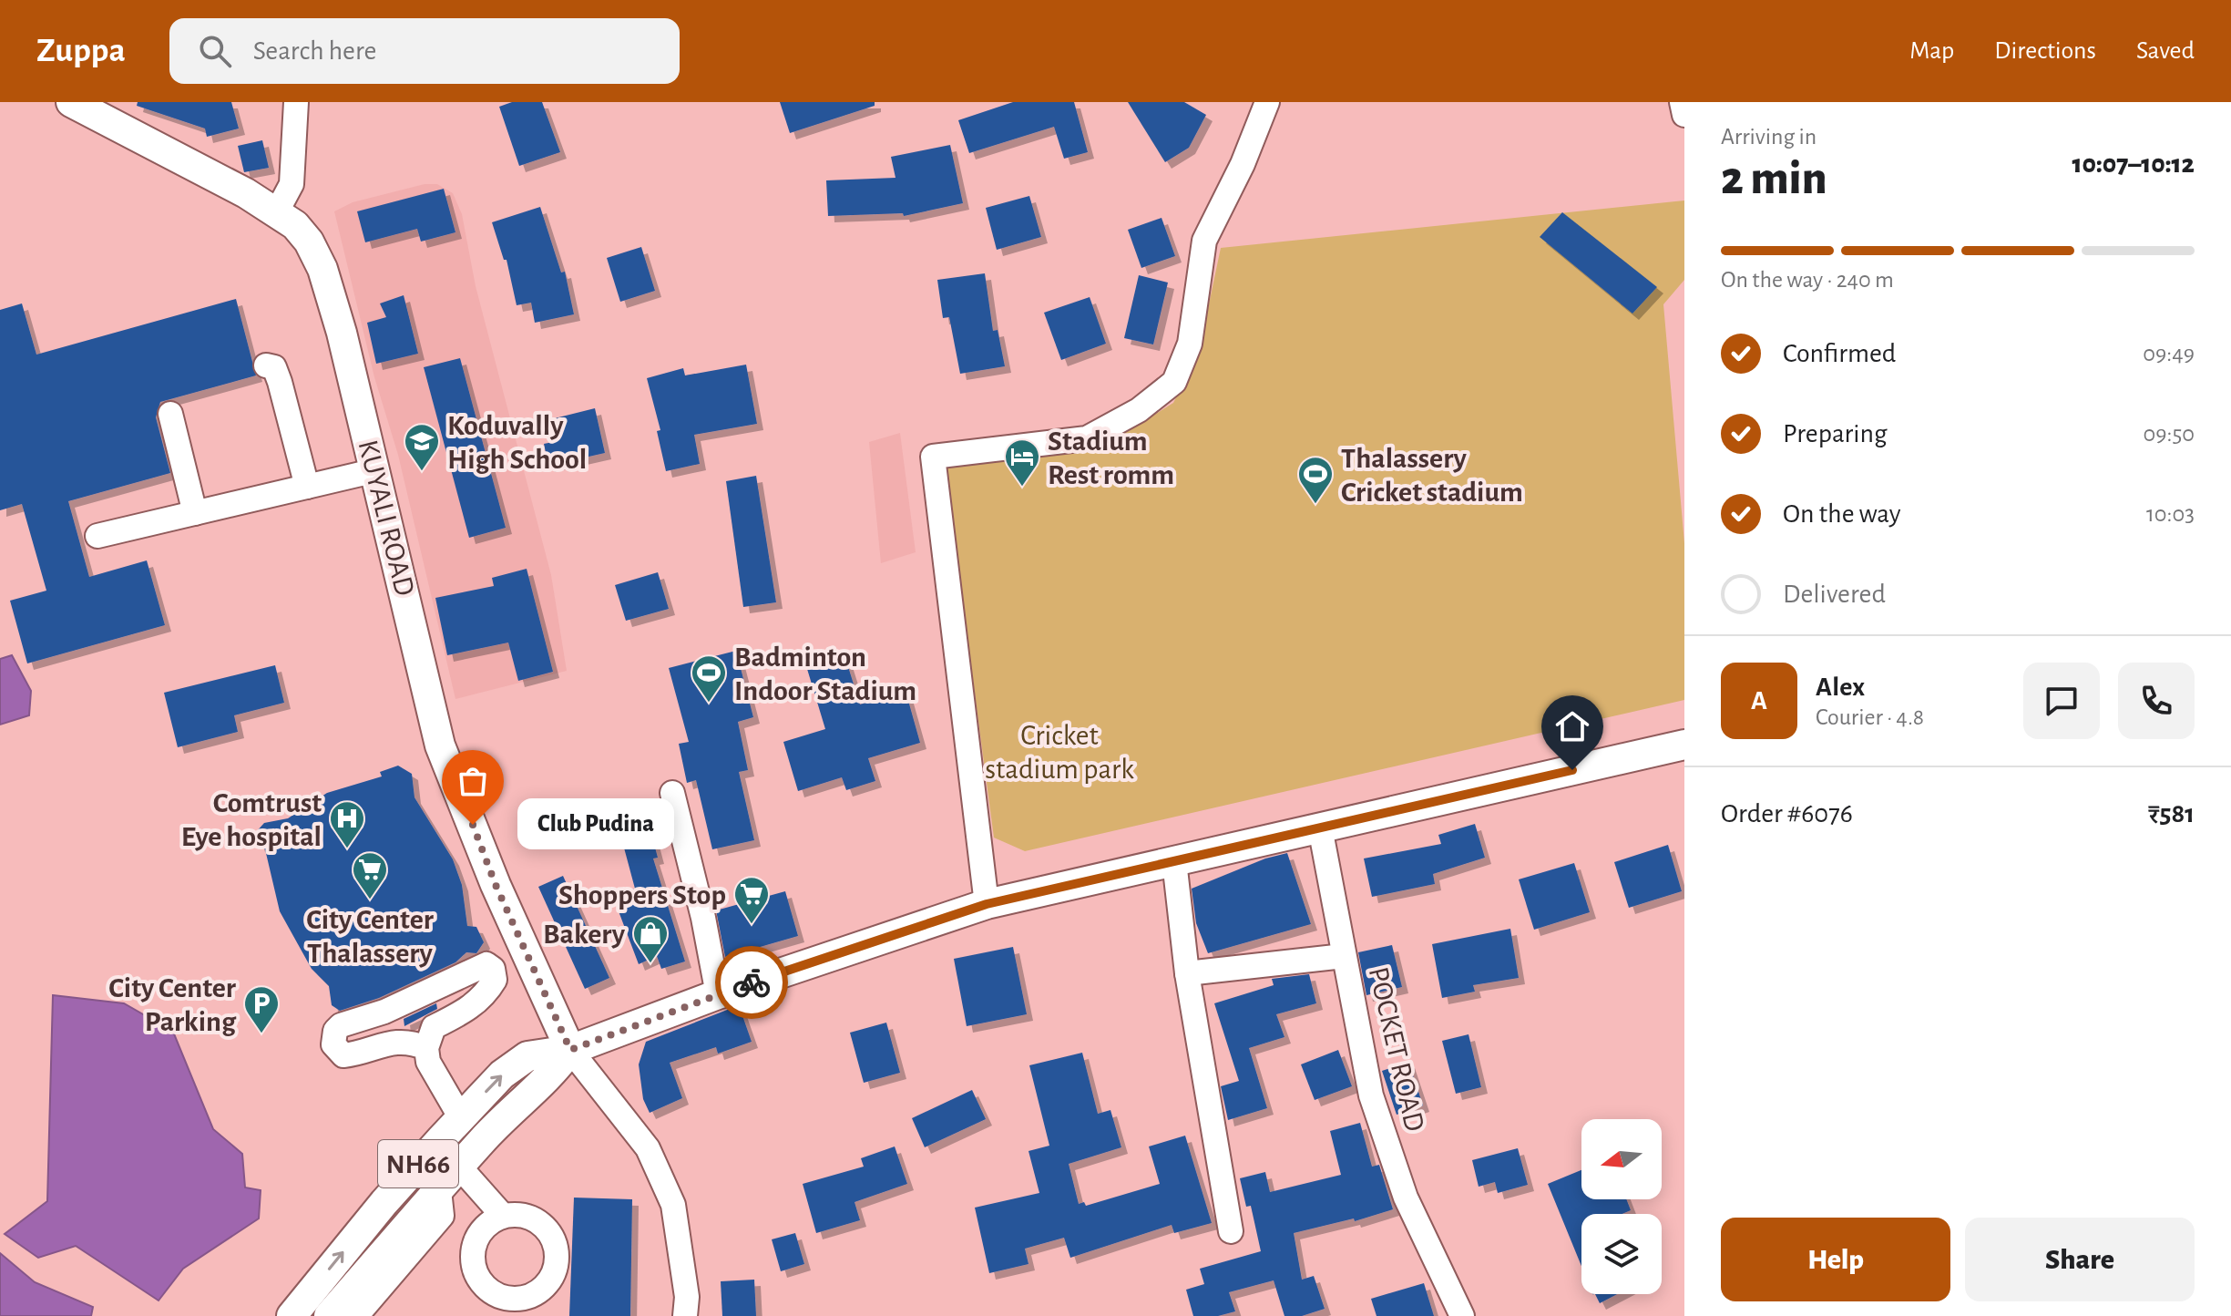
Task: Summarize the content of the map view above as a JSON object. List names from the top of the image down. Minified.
{"streets":{"main road":["KUYALI ROAD","NH66"],"street":["POCKET ROAD"]},"crossings":[["KUYALI ROAD","NH66"],["POCKET ROAD","NH66"]],"parks":["Cricket stadium park"],"places":{"school or university":["Koduvally High School"],"hotel":["Stadium Rest romm"],"sports":["Thalassery Cricket stadium","Badminton Indoor Stadium"],"other":["Club Pudina"],"hospital":["Comtrust Eye hospital"],"supermarket":["City Center Thalassery","Shoppers Stop"],"shop":["Bakery"],"parking":["City Center Parking"]},"north":"left","page":{"header":"Zuppa","search":"Search here","nav":["Map","Directions","Saved"],"heading":["2 min","Arriving in","10:07–10:12"],"panel":["Alex","Courier · 4.8","Order #6076","₹581"],"bar":"On the way · 240 m","list":[["Confirmed","09:49"],["Preparing","09:50"],["On the way","10:03"],"Delivered"],"round":"A","bubble":"Club Pudina","buttons":["Help","Share"]}}
